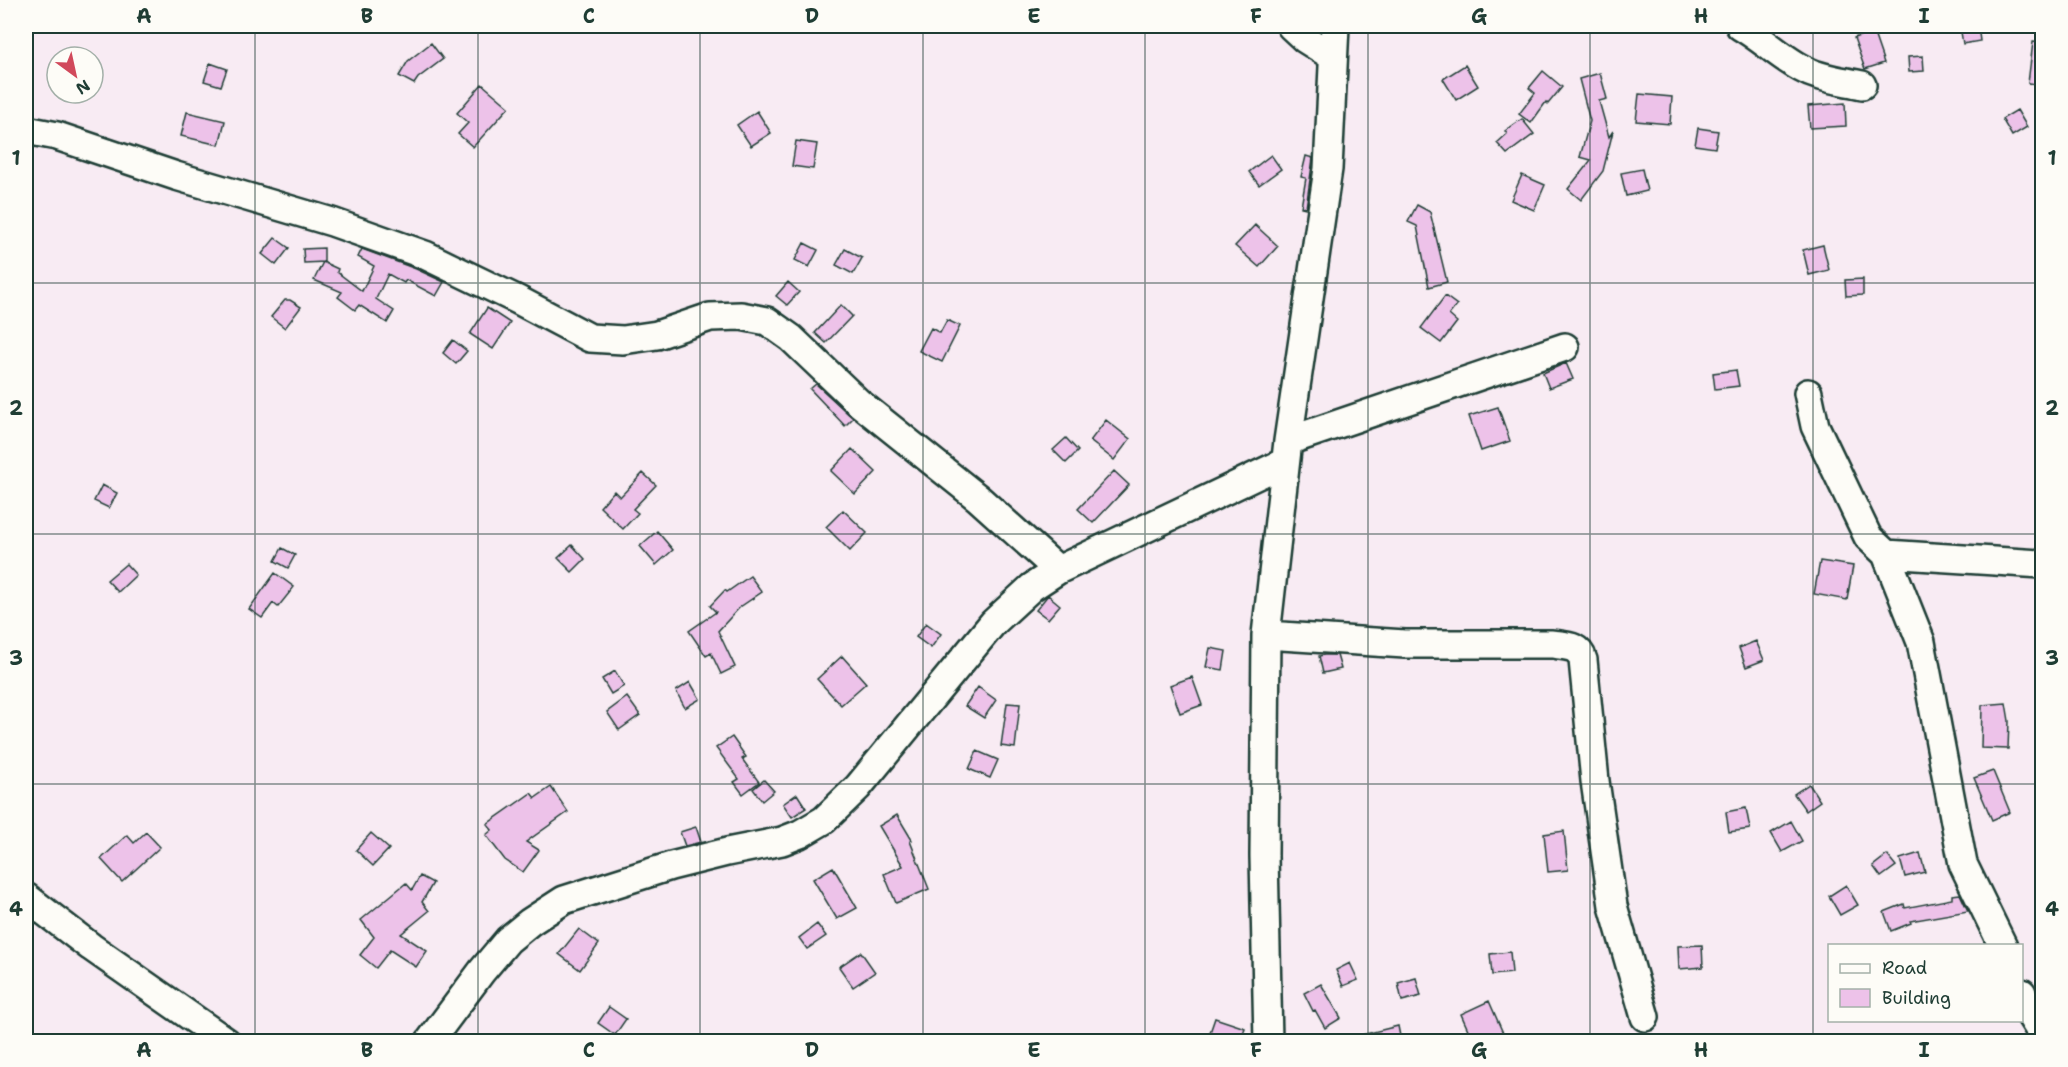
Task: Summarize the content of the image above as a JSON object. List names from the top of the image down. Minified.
{"legend":["Road","Building"],"north":"bottom right","grid":{"columns":["A","B","C","D","E","F","G","H","I"],"rows":["1","2","3","4"]}}
